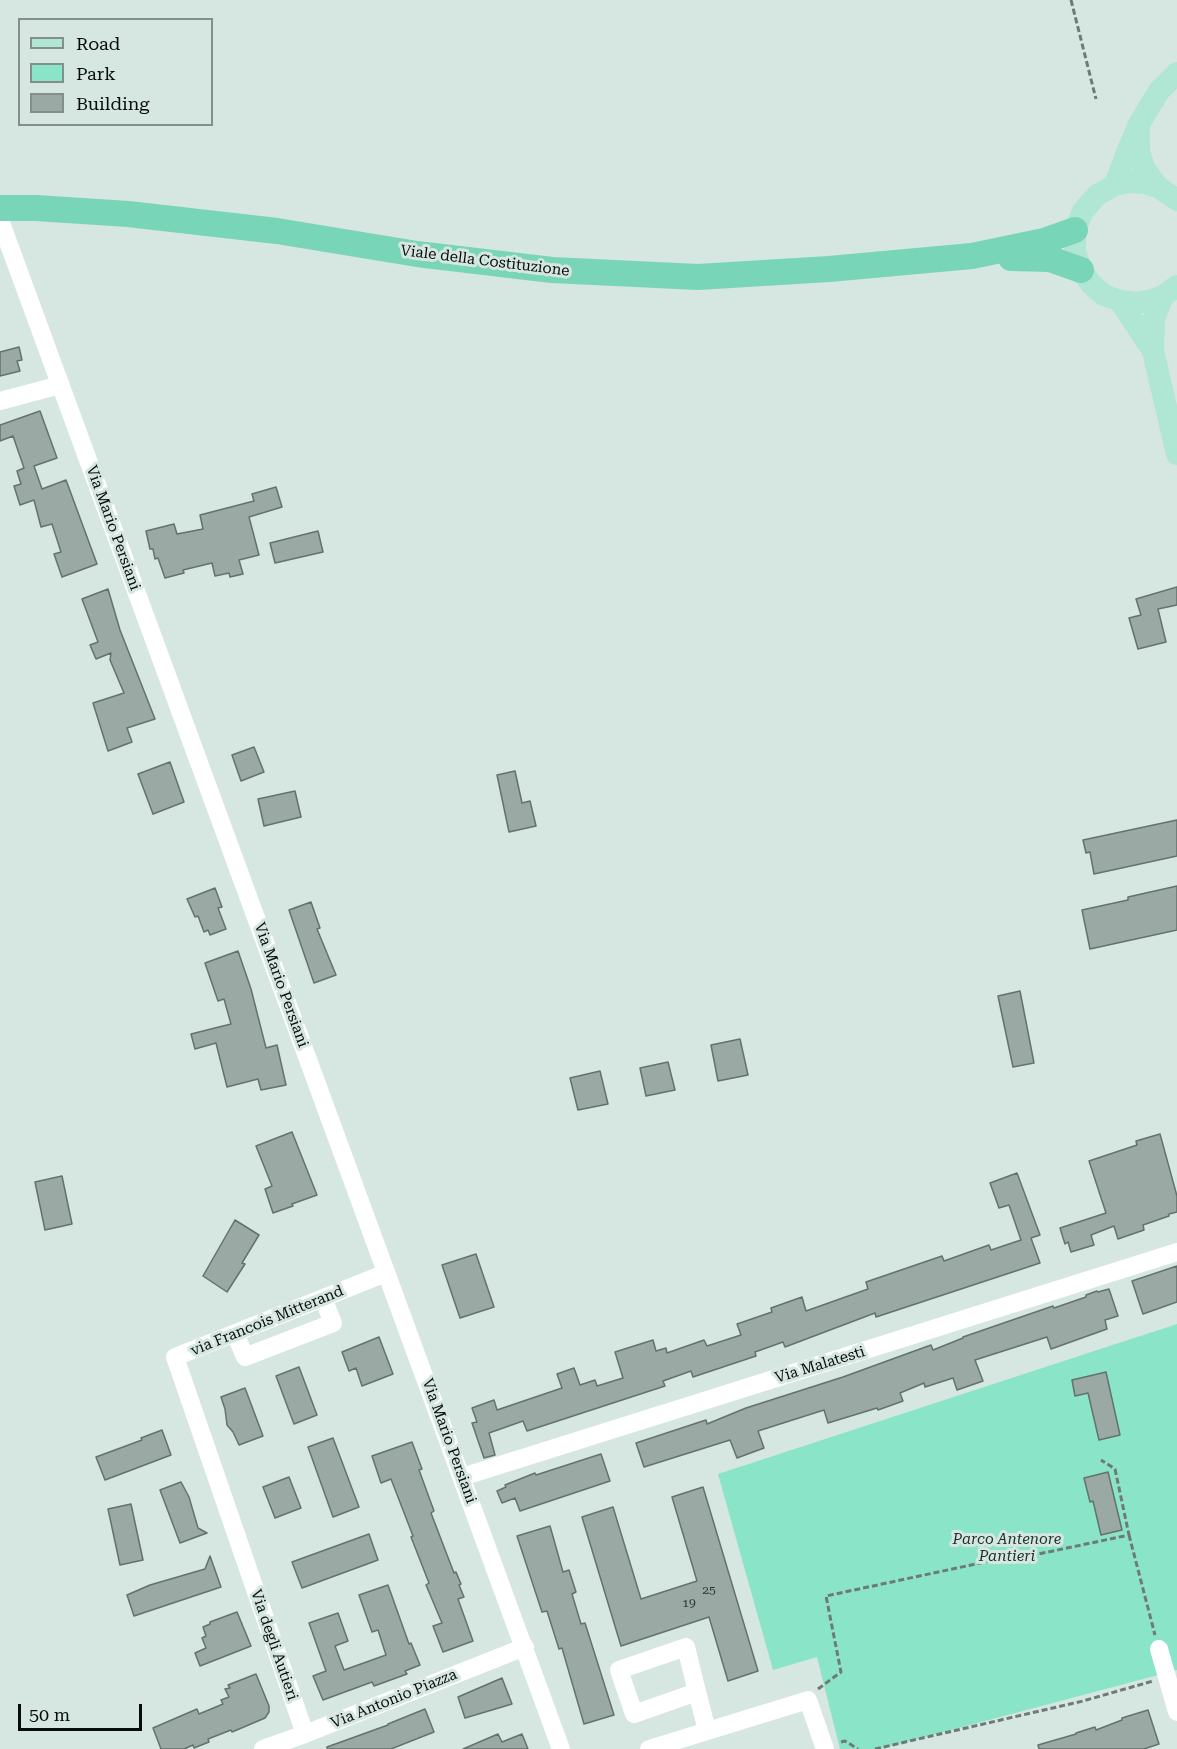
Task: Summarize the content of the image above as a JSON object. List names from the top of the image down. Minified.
{"streets":{"highway":["Viale della Costituzione"],"street":["Via Mario Persiani","via Francois Mitterand","Via Malatesti","Via degli Autieri","Via Antonio Piazza"]},"crossings":[["Via Mario Persiani","via Francois Mitterand"],["Via Mario Persiani","Via Malatesti"],["Via Mario Persiani","Via Antonio Piazza"],["via Francois Mitterand","Via degli Autieri"],["Via degli Autieri","Via Antonio Piazza"]],"parks":["Parco Antenore Pantieri"],"house_numbers":["25","19"],"legend":["Road","Park","Building"],"scale_bar":"50 m"}
